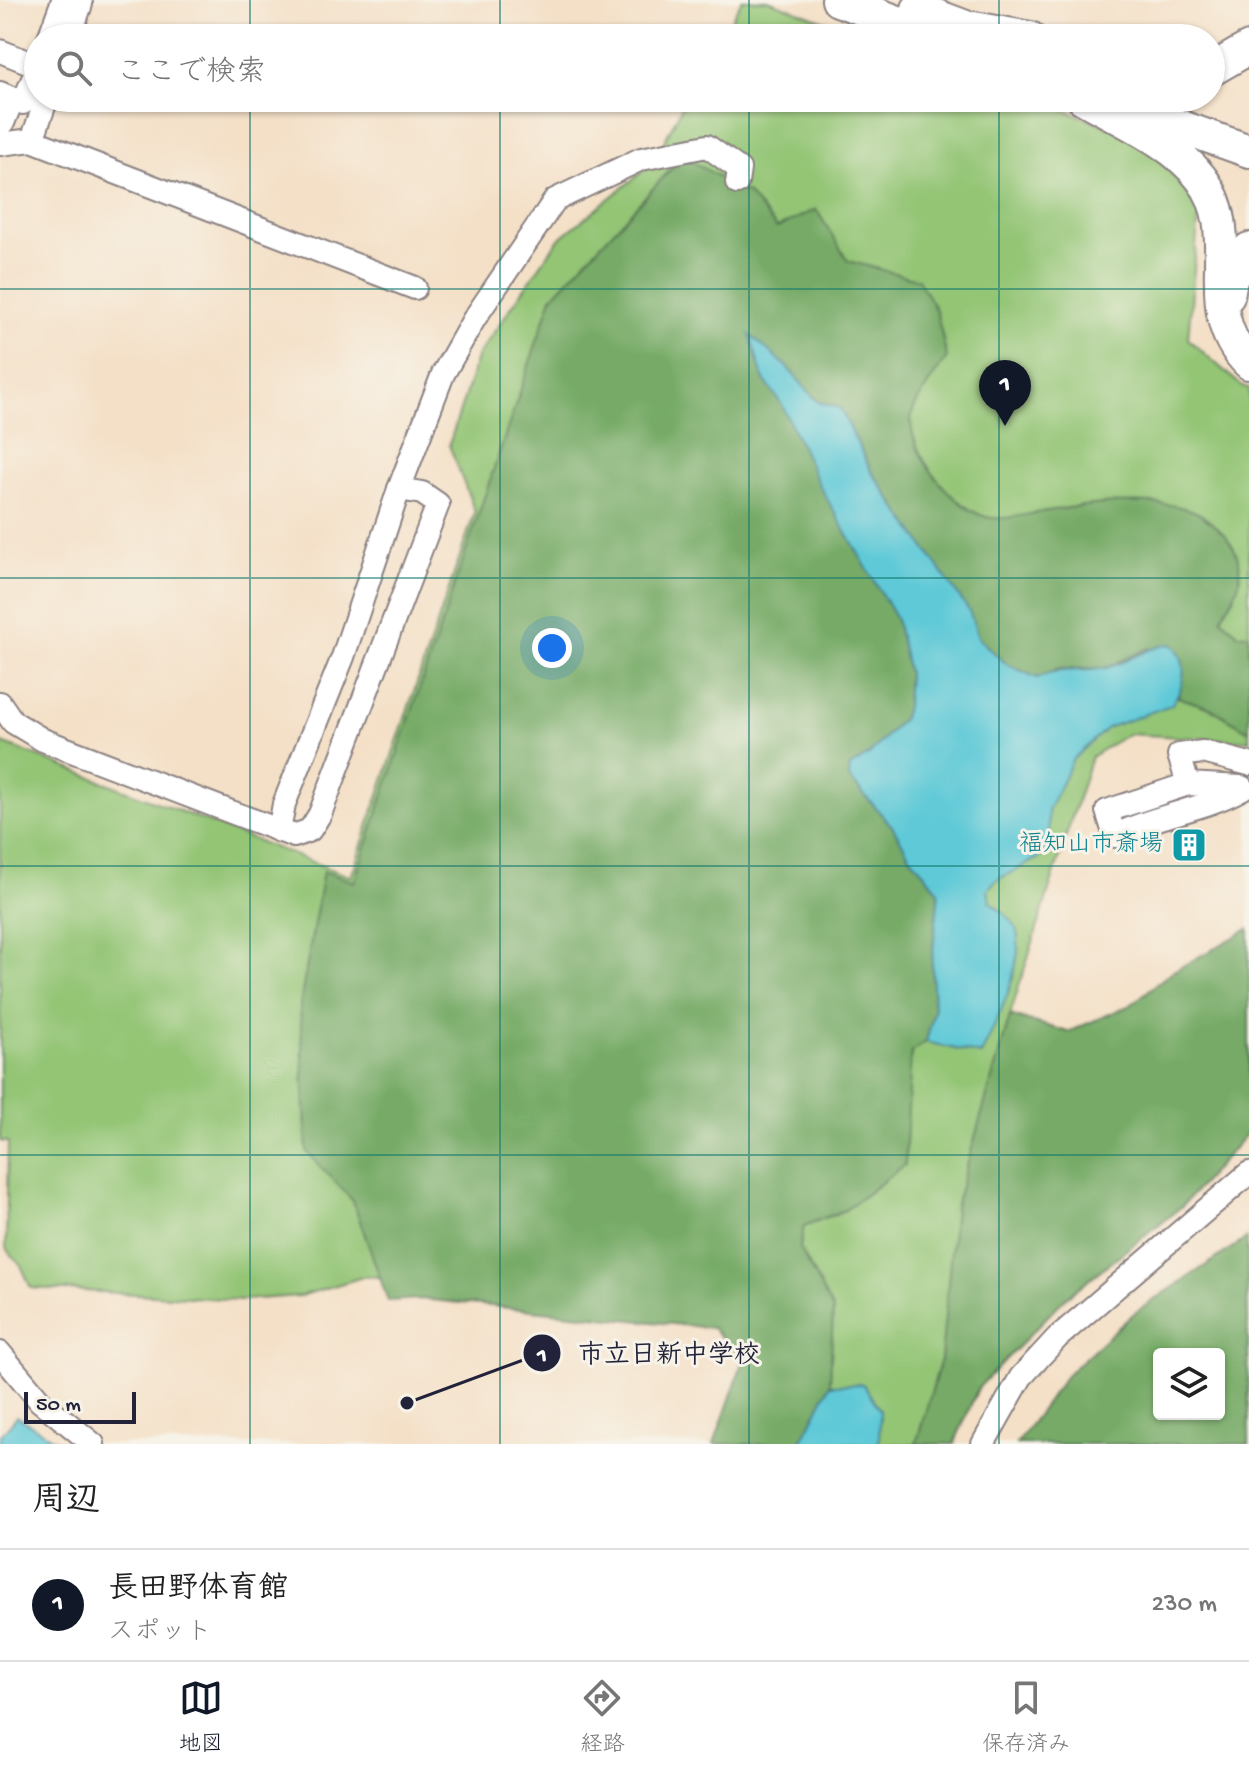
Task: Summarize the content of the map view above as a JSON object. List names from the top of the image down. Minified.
{"places":{"building":["福知山市斎場"],"other":["市立日新中学校"]},"scale_bar":"50 m","page":{"search":"ここで検索","pins":"1","scale":"50 m","heading":"周辺","list":[{"mark":"1","name":"長田野体育館","note":"スポット","value":"230 m"}],"nav":["地図","経路","保存済み"]}}
